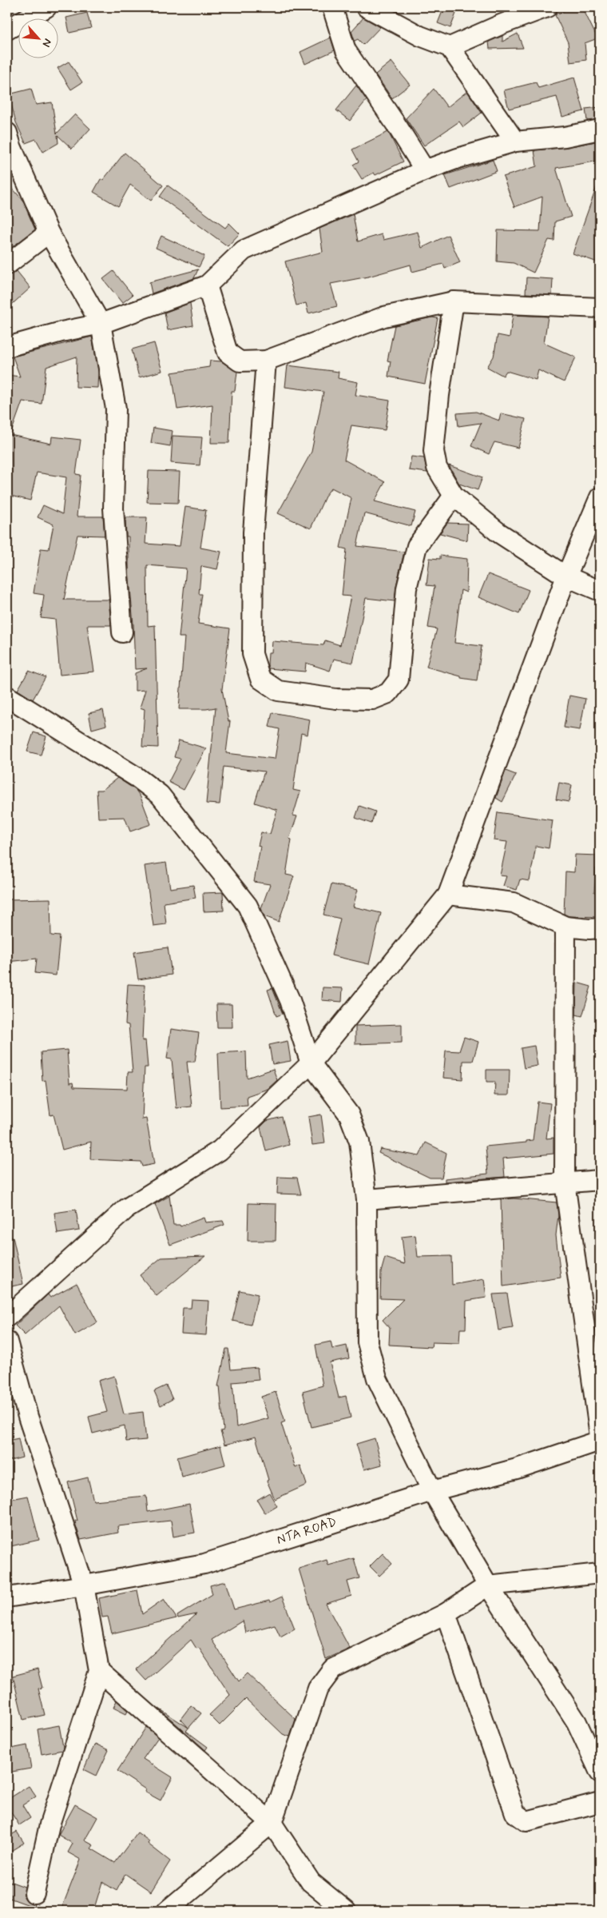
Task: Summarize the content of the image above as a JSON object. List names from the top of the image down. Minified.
{"streets":{"street":["NTA ROAD"]},"north":"bottom right"}
